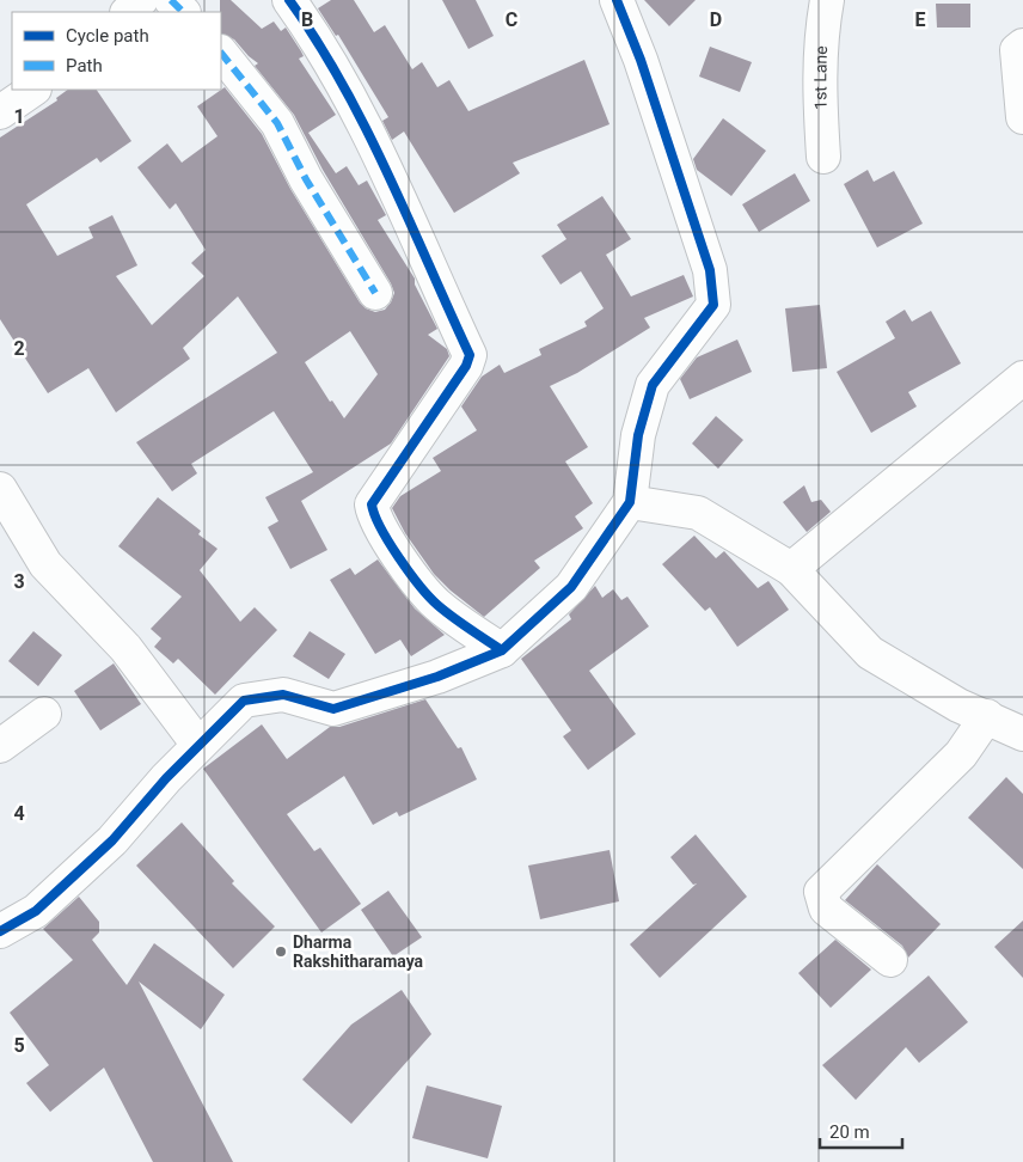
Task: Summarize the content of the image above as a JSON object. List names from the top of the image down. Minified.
{"streets":{"street":["1st Lane"]},"places":["Dharma Rakshitharamaya"],"legend":["Cycle path","Path"],"scale_bar":"20 m","grid":{"columns":["B","C","D","E"],"rows":["1","2","3","4","5"]}}
